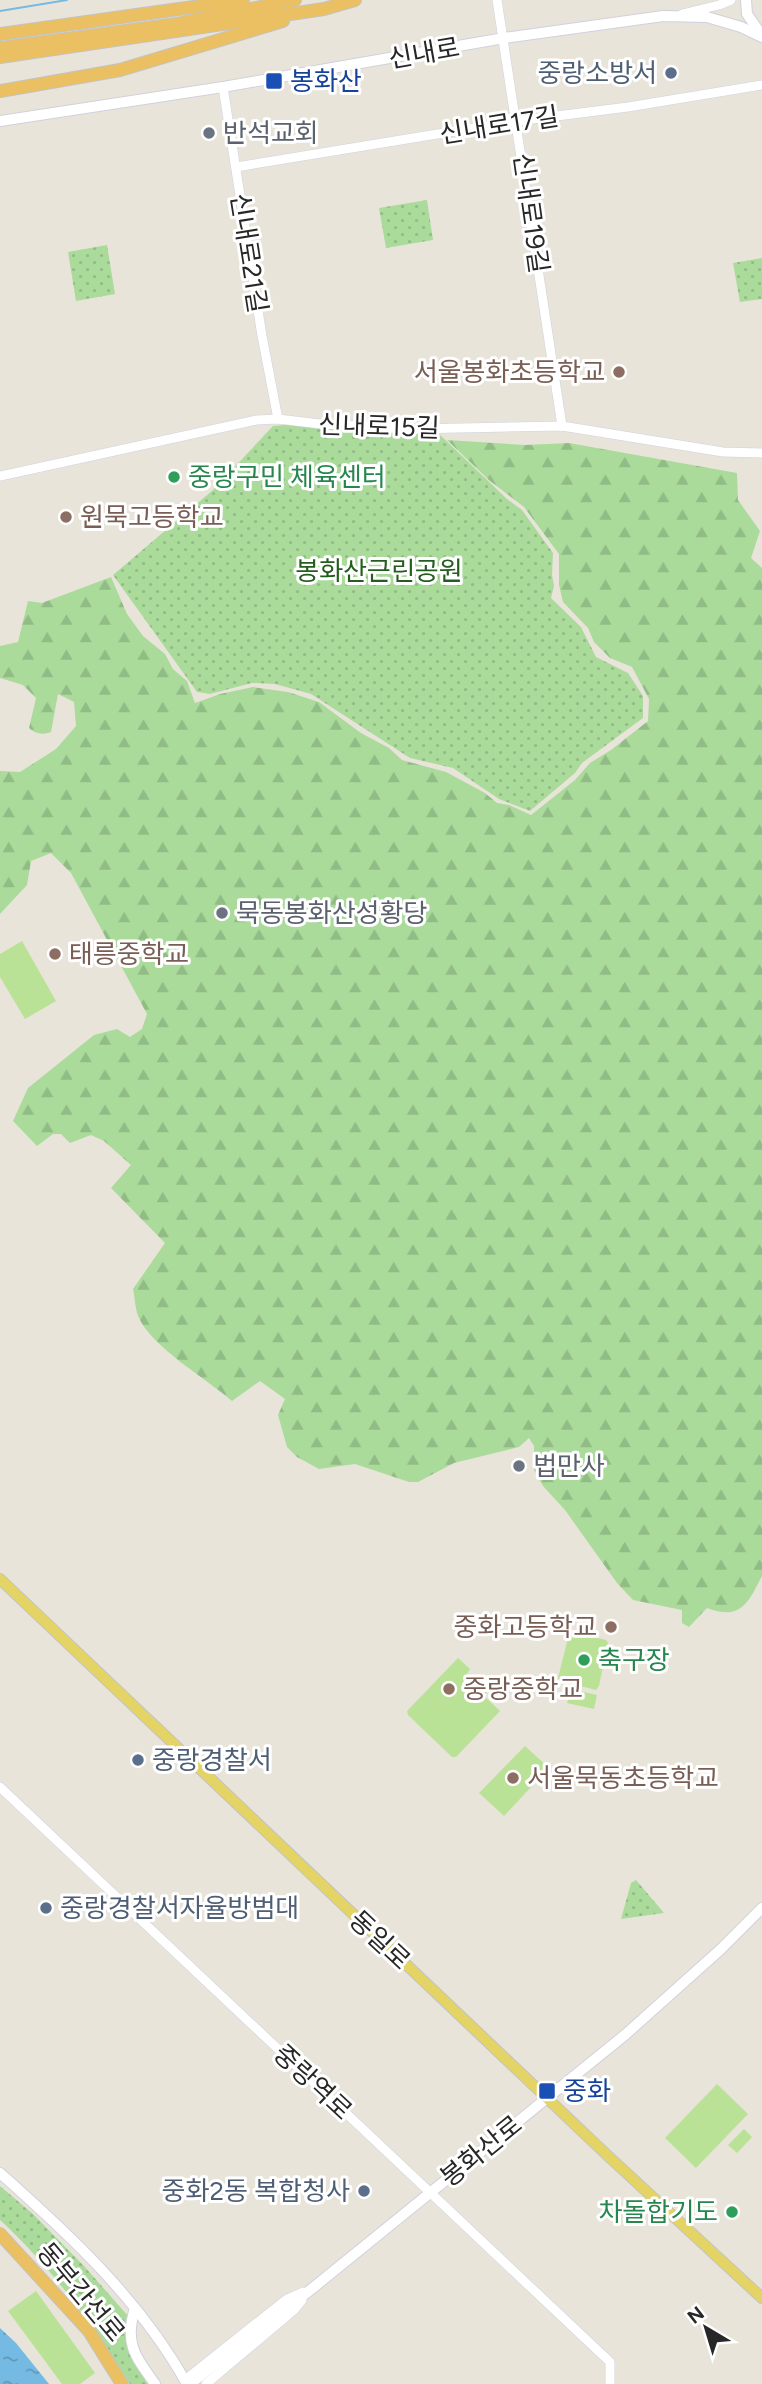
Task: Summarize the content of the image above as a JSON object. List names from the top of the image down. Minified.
{"streets":{"highway":["동부간선로"],"main road":["신내로","동일로","봉화산로"],"street":["신내로17길","신내로19길","신내로21길","신내로15길","중랑역로"]},"crossings":[["신내로","신내로19길"],["신내로","신내로21길"],["신내로17길","신내로19길"],["신내로17길","신내로21길"],["신내로19길","신내로15길"],["신내로21길","신내로15길"],["동일로","봉화산로"],["중랑역로","봉화산로"]],"parks":["봉화산근린공원"],"places":{"other":["중랑소방서","반석교회","서울봉화초등학교","중랑구민 체육센터","원묵고등학교","묵동봉화산성황당","태릉중학교","법만사","중화고등학교","축구장","중랑중학교","중랑경찰서","서울묵동초등학교","중랑경찰서자율방범대","중화2동 복합청사","차돌합기도"],"transit":["봉화산","중화"]},"north":"top left"}
